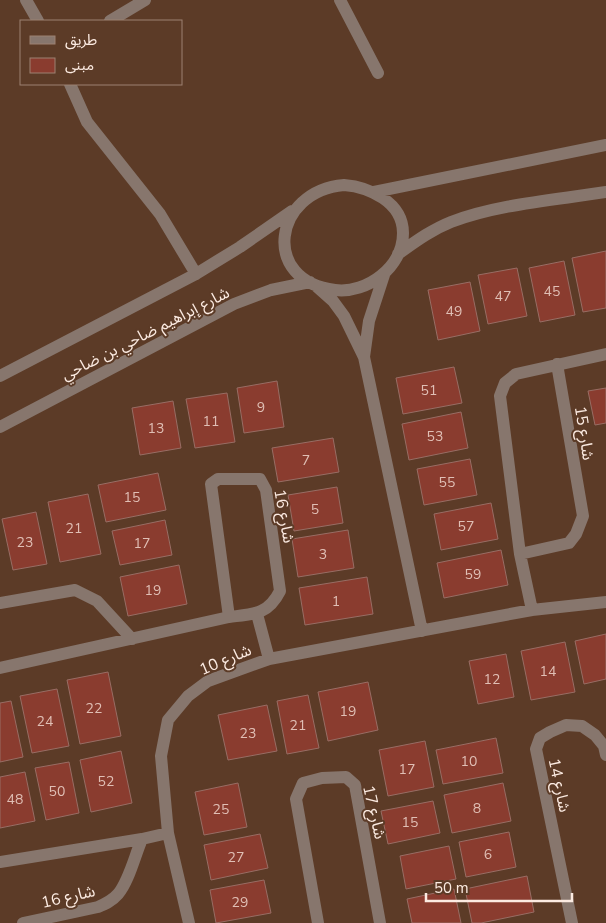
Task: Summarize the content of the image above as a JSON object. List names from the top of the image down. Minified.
{"streets":{"street":["شارع إبراهيم ضاحي بن ضاحي","شارع 15","شارع 16","شارع 10","شارع 14","شارع 17"]},"house_numbers":["45","47","49","51","9","11","13","53","7","55","15","5","57","21","23","17","3","59","19","1","14","12","22","19","24","21","23","10","17","52","50","48","8","25","15","6","27","29"],"legend":["طريق","مبنى"],"scale_bar":"50 m"}
